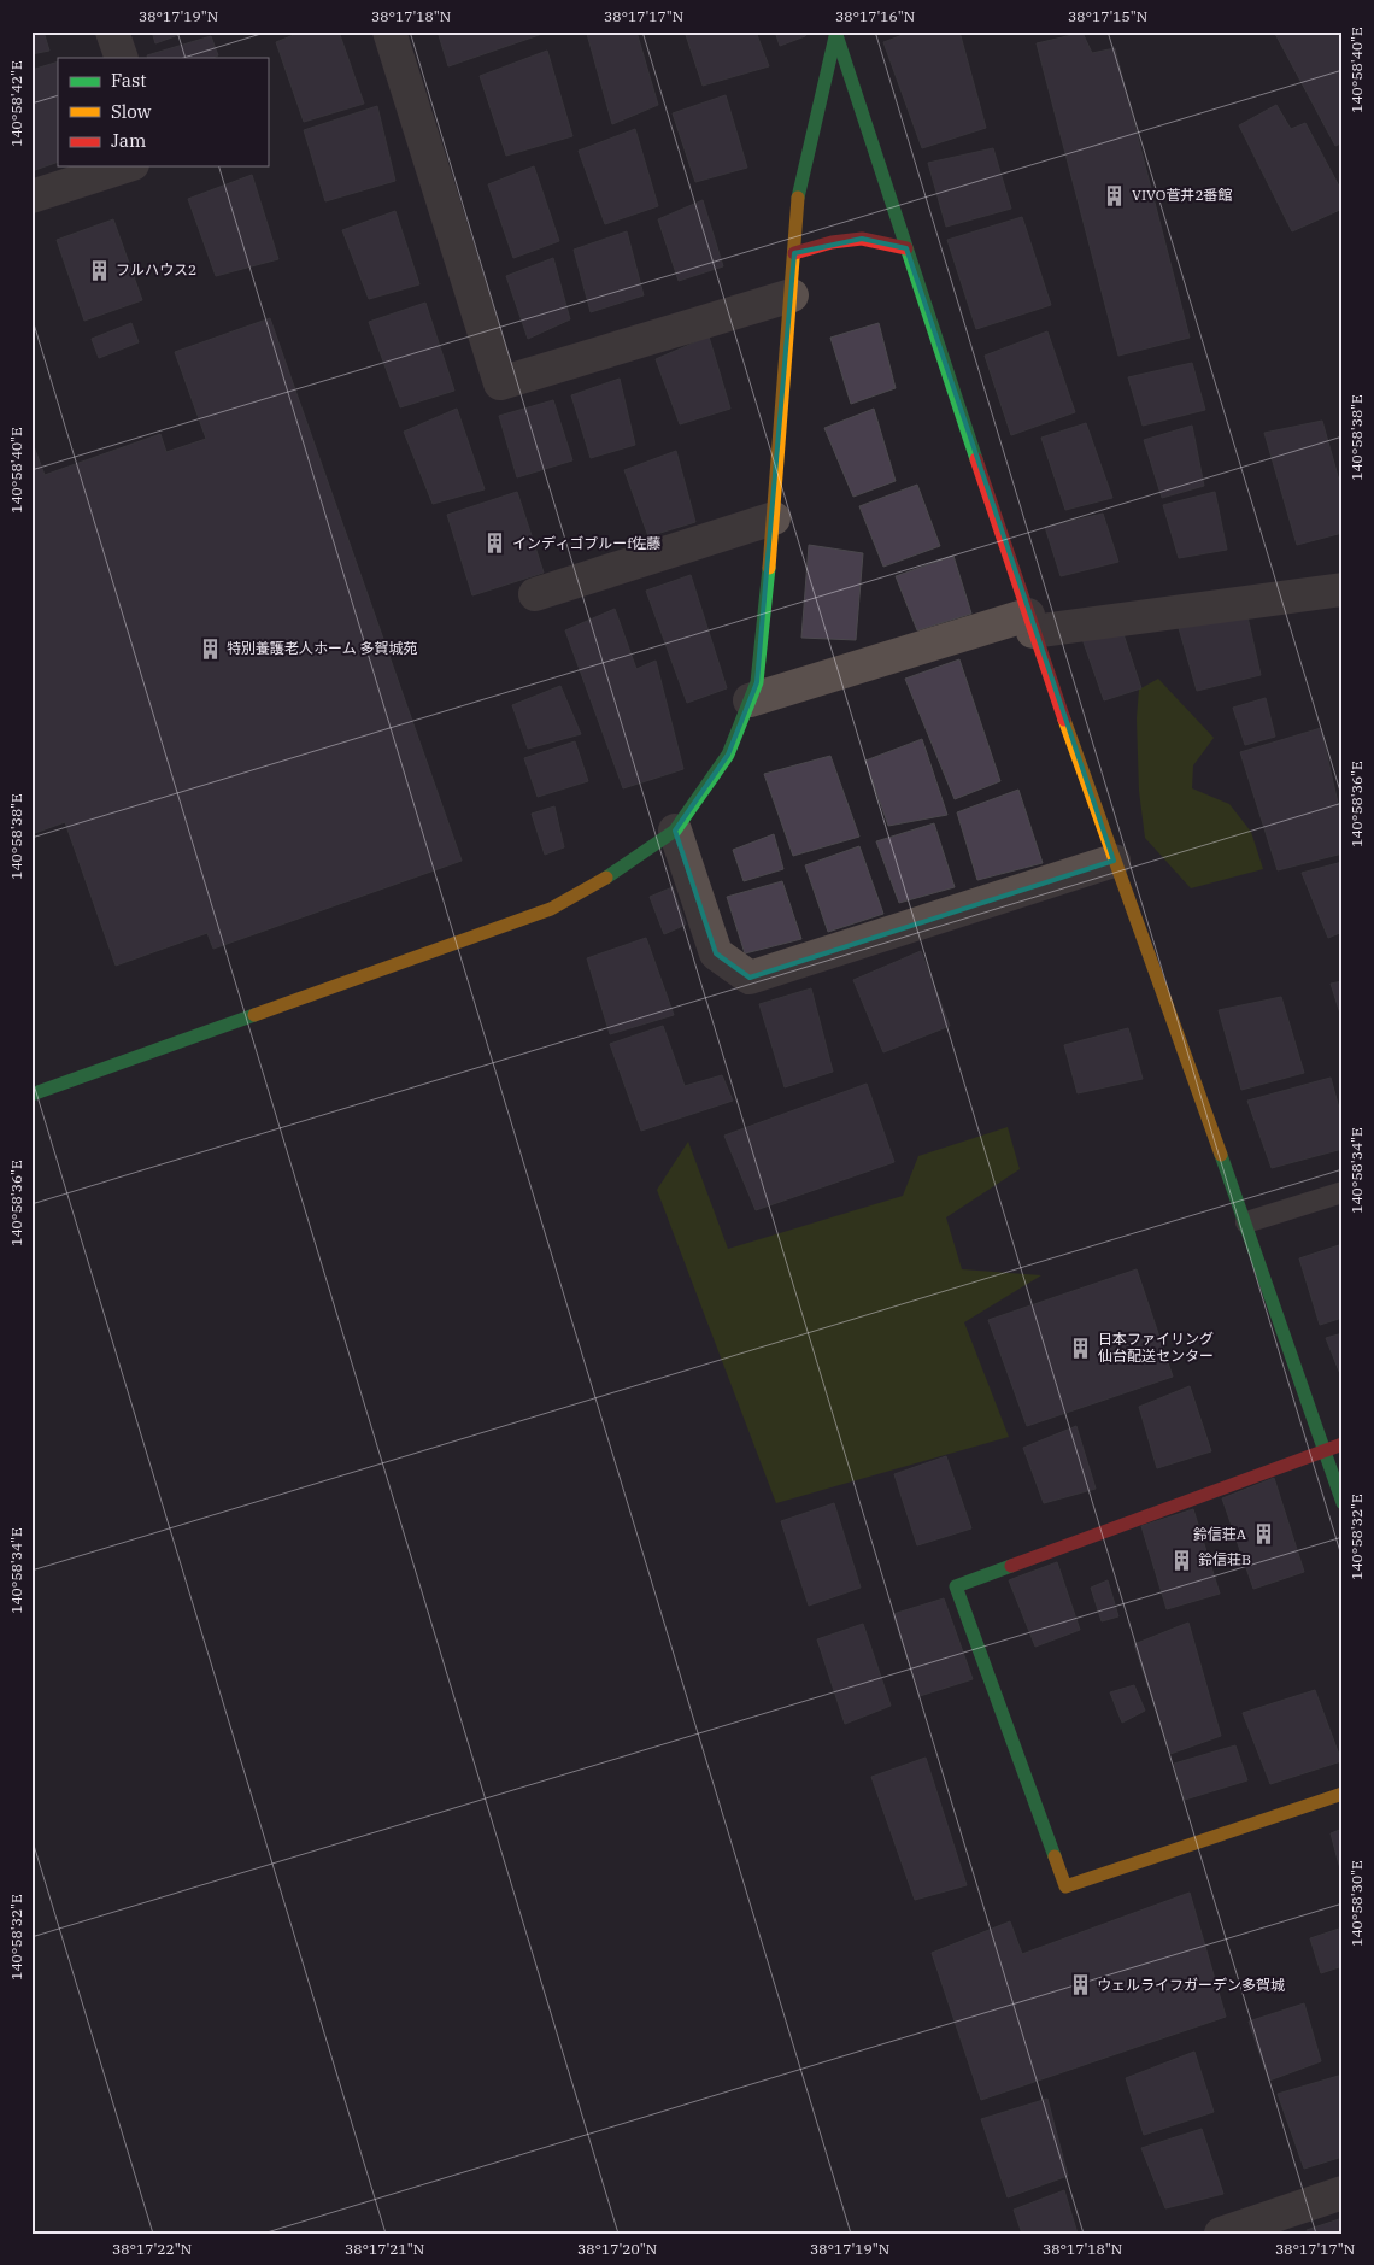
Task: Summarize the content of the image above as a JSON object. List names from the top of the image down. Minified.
{"places":{"building":["VIVO菅井2番館","フルハウス2","インディゴブルーf佐藤","特別養護老人ホーム 多賀城苑","日本ファイリング 仙台配送センター","鈴信荘A","鈴信荘B","ウェルライフガーデン多賀城"]},"legend":["Fast","Slow","Jam"],"coordinates":["38°17'19\"N","38°17'18\"N","38°17'17\"N","38°17'16\"N","38°17'15\"N","140°58'40\"E","140°58'42\"E","140°58'38\"E","140°58'36\"E","140°58'34\"E","140°58'32\"E","140°58'30\"E","38°17'22\"N","38°17'21\"N","38°17'20\"N"]}
